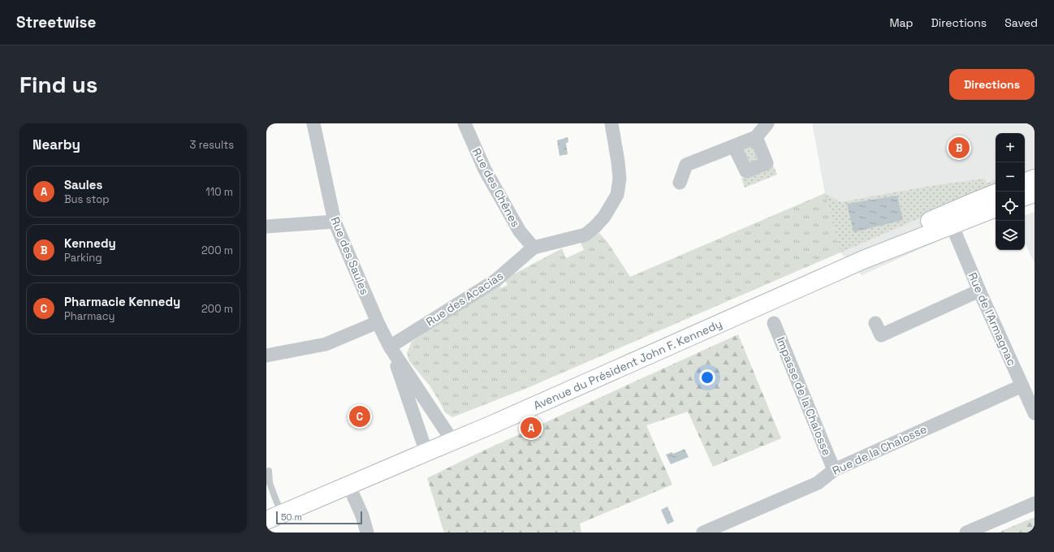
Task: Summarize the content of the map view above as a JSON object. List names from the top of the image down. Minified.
{"streets":{"main road":["Avenue du Président John F. Kennedy"],"street":["Rue des Chênes","Rue des Saules","Rue des Acacias","Rue de l'Armagnac","Impasse de la Chalosse","Rue de la Chalosse"]},"crossings":[["Rue des Chênes","Rue des Acacias"],["Rue des Saules","Rue des Acacias"],["Rue des Saules","Avenue du Président John F. Kennedy"],["Rue de l'Armagnac","Avenue du Président John F. Kennedy"],["Rue de l'Armagnac","Rue de la Chalosse"],["Impasse de la Chalosse","Rue de la Chalosse"]],"scale_bar":"50 m","page":{"header":"Streetwise","nav":["Map","Directions","Saved"],"buttons":"Directions","title":"Find us","heading":["Nearby","3 results"],"map_buttons":["+","−"],"pins":["B","C","A"],"list":[{"mark":"A","name":"Saules","note":"Bus stop","value":"110 m"},{"mark":"B","name":"Kennedy","note":"Parking","value":"200 m"},{"mark":"C","name":"Pharmacie Kennedy","note":"Pharmacy","value":"200 m"}],"scale":"50 m"}}
